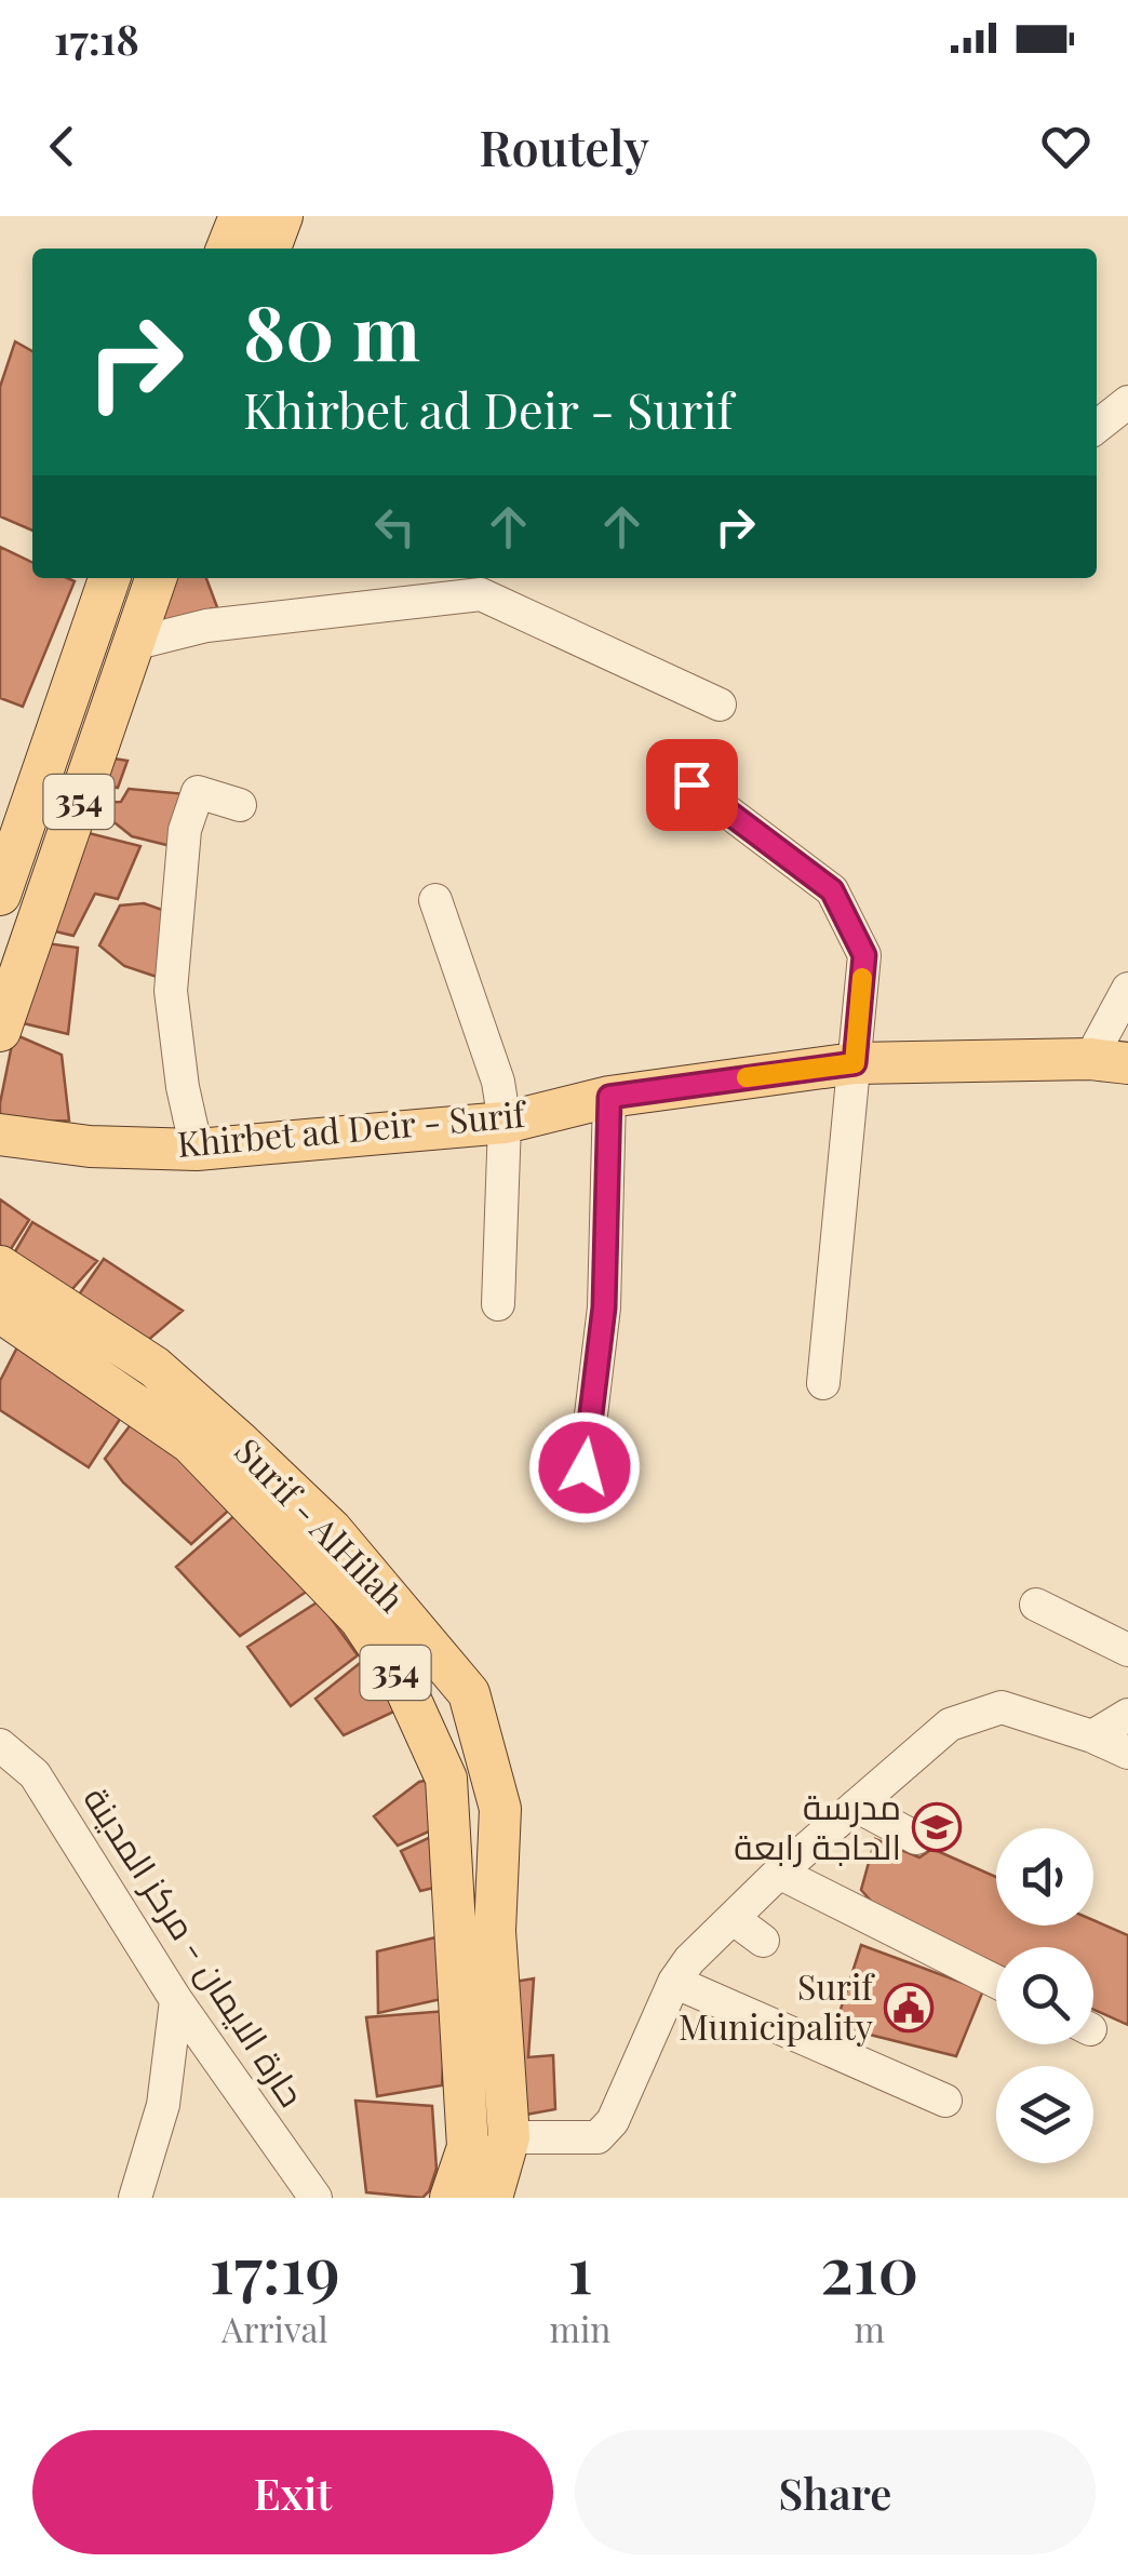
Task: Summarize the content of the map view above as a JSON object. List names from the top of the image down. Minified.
{"streets":{"main road":["354","Khirbet ad Deir - Surif","Surif - AlHilah"],"street":["حارة الايمان - مركز المدينة"]},"places":{"school or university":["مدرسة الحاجة رابعة"],"public building":["Surif Municipality"]},"page":{"status":"17:18","header":"Routely","turn":["80 m","Khirbet ad Deir - Surif"],"eta":["17:19","Arrival","1","min","210","m"],"buttons":["Exit","Share"]}}
